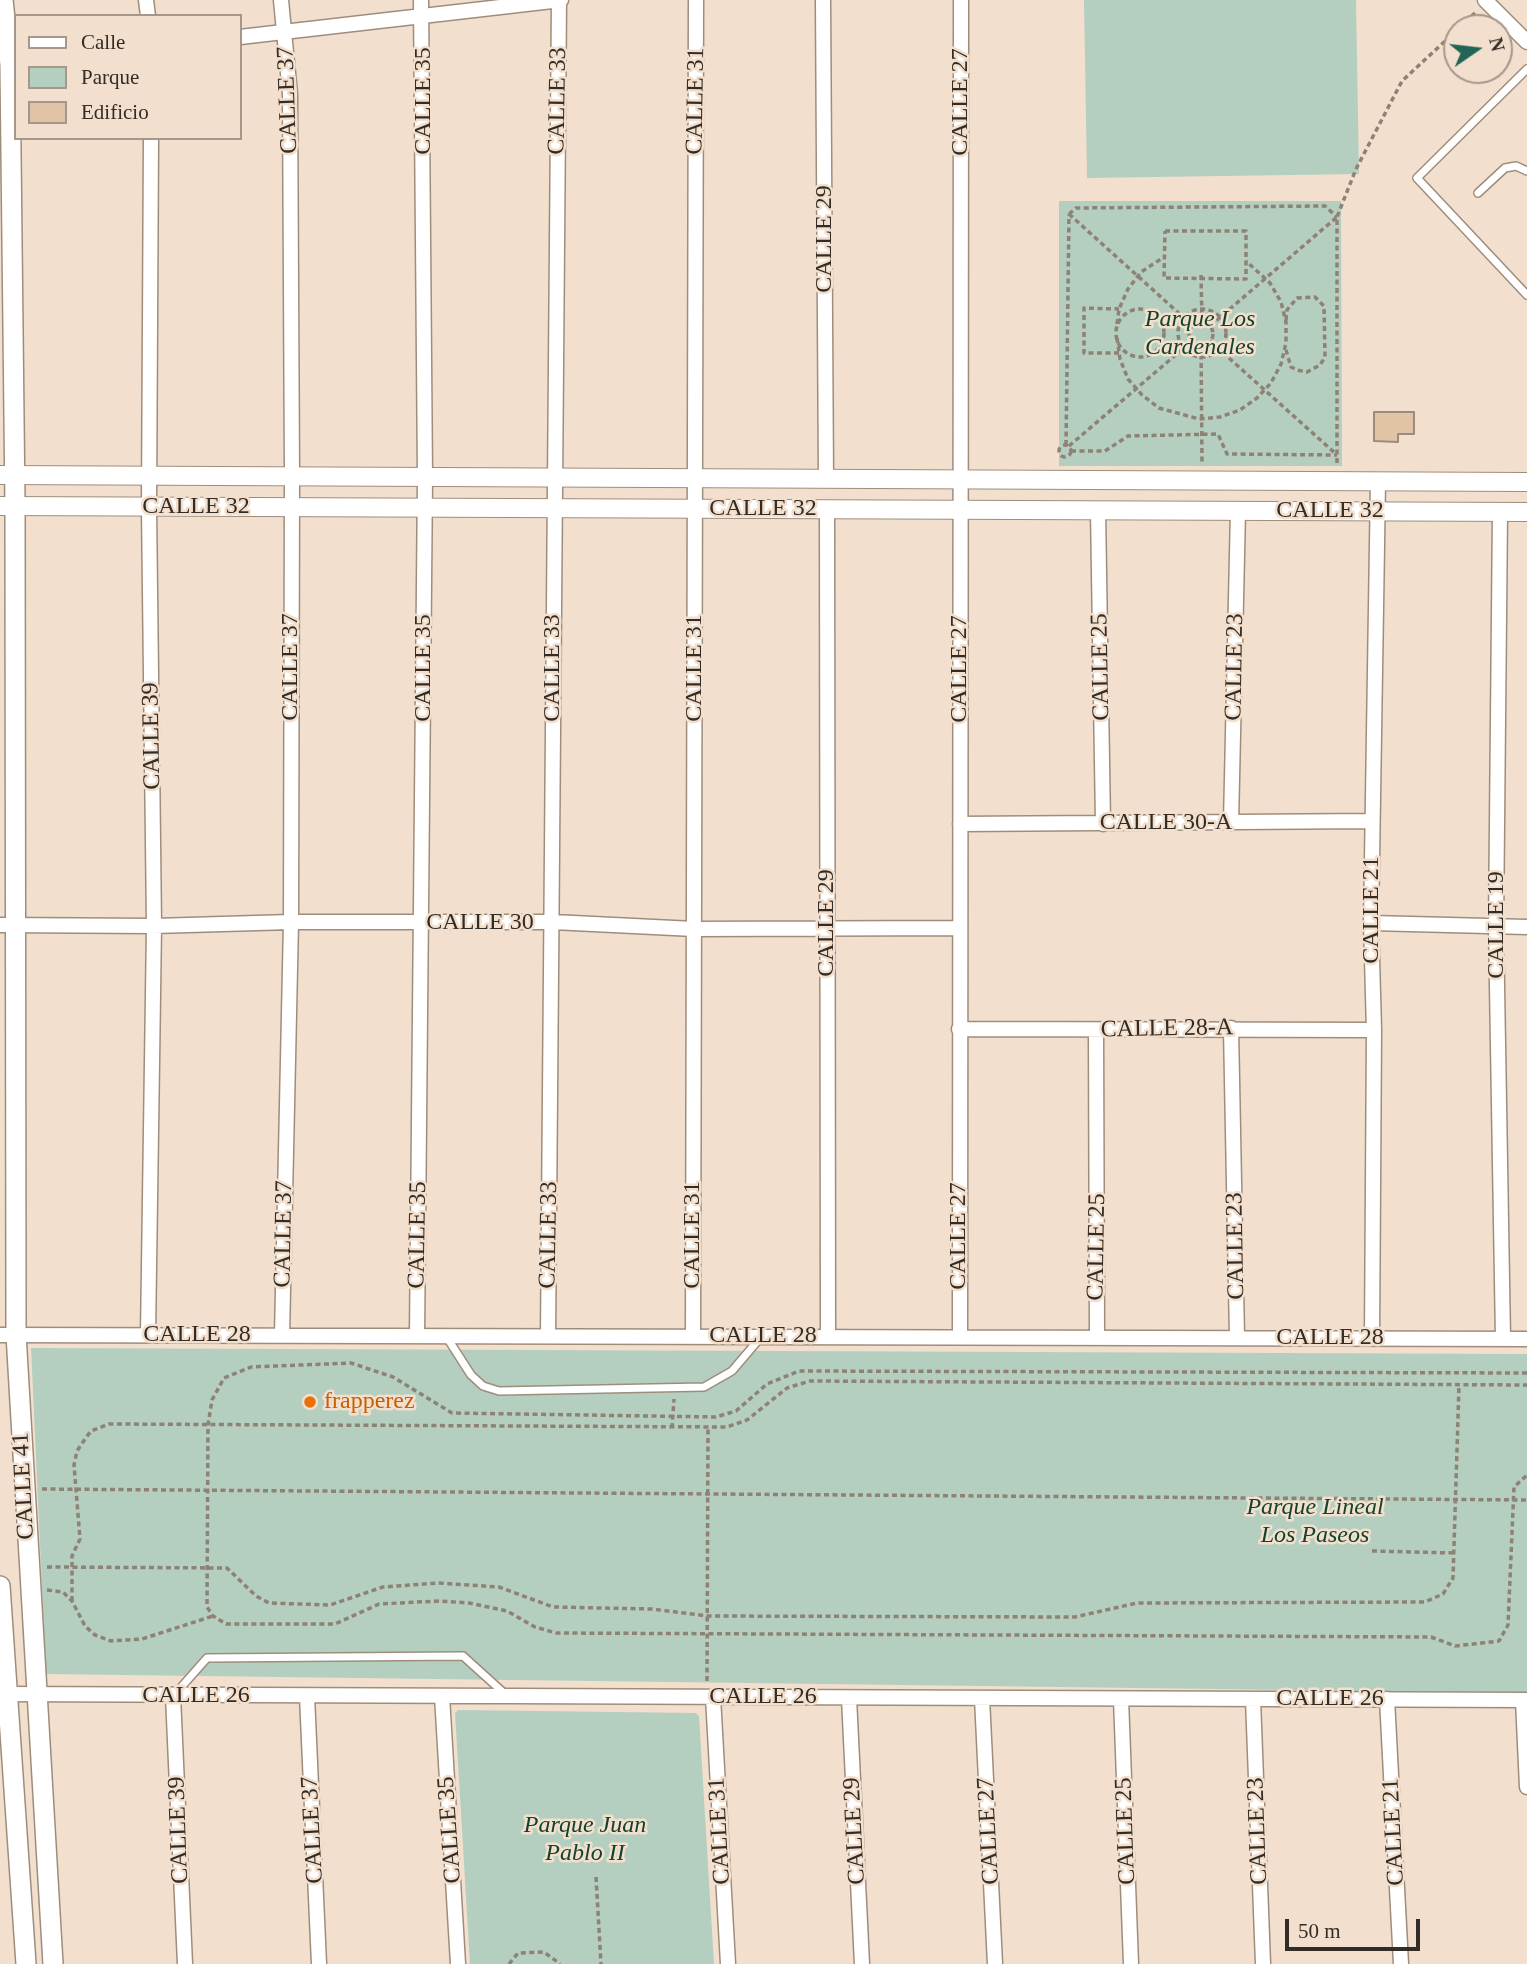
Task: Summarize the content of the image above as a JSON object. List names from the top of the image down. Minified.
{"streets":{"main road":["CALLE 41"],"street":["CALLE 37","CALLE 35","CALLE 33","CALLE 31","CALLE 27","CALLE 29","CALLE 32","CALLE 25","CALLE 23","CALLE 39","CALLE 30-A","CALLE 21","CALLE 30","CALLE 19","CALLE 28-A","CALLE 28","CALLE 26"]},"crossings":[["CALLE 37","CALLE 32"],["CALLE 37","CALLE 30"],["CALLE 37","CALLE 28"],["CALLE 37","CALLE 26"],["CALLE 35","CALLE 32"],["CALLE 35","CALLE 30"],["CALLE 35","CALLE 28"],["CALLE 35","CALLE 26"],["CALLE 33","CALLE 32"],["CALLE 33","CALLE 30"],["CALLE 33","CALLE 28"],["CALLE 31","CALLE 32"],["CALLE 31","CALLE 30"],["CALLE 31","CALLE 28"],["CALLE 31","CALLE 26"],["CALLE 27","CALLE 32"],["CALLE 27","CALLE 30-A"],["CALLE 27","CALLE 30"],["CALLE 27","CALLE 28-A"],["CALLE 27","CALLE 28"],["CALLE 27","CALLE 26"],["CALLE 29","CALLE 32"],["CALLE 29","CALLE 30"],["CALLE 29","CALLE 28"],["CALLE 29","CALLE 26"],["CALLE 32","CALLE 25"],["CALLE 32","CALLE 23"],["CALLE 32","CALLE 39"],["CALLE 32","CALLE 21"],["CALLE 32","CALLE 19"],["CALLE 32","CALLE 41"],["CALLE 25","CALLE 30-A"],["CALLE 25","CALLE 28-A"],["CALLE 25","CALLE 28"],["CALLE 25","CALLE 26"],["CALLE 23","CALLE 30-A"],["CALLE 23","CALLE 28-A"],["CALLE 23","CALLE 28"],["CALLE 23","CALLE 26"],["CALLE 39","CALLE 30"],["CALLE 39","CALLE 28"],["CALLE 39","CALLE 26"],["CALLE 30-A","CALLE 21"],["CALLE 21","CALLE 28-A"],["CALLE 21","CALLE 28"],["CALLE 21","CALLE 26"],["CALLE 30","CALLE 41"],["CALLE 19","CALLE 28"],["CALLE 28","CALLE 41"],["CALLE 41","CALLE 26"]],"parks":["Parque Los Cardenales","Parque Lineal Los Paseos","Parque Juan Pablo II"],"places":["frapperez"],"legend":["Calle","Parque","Edificio"],"scale_bar":"50 m","north":"right"}
